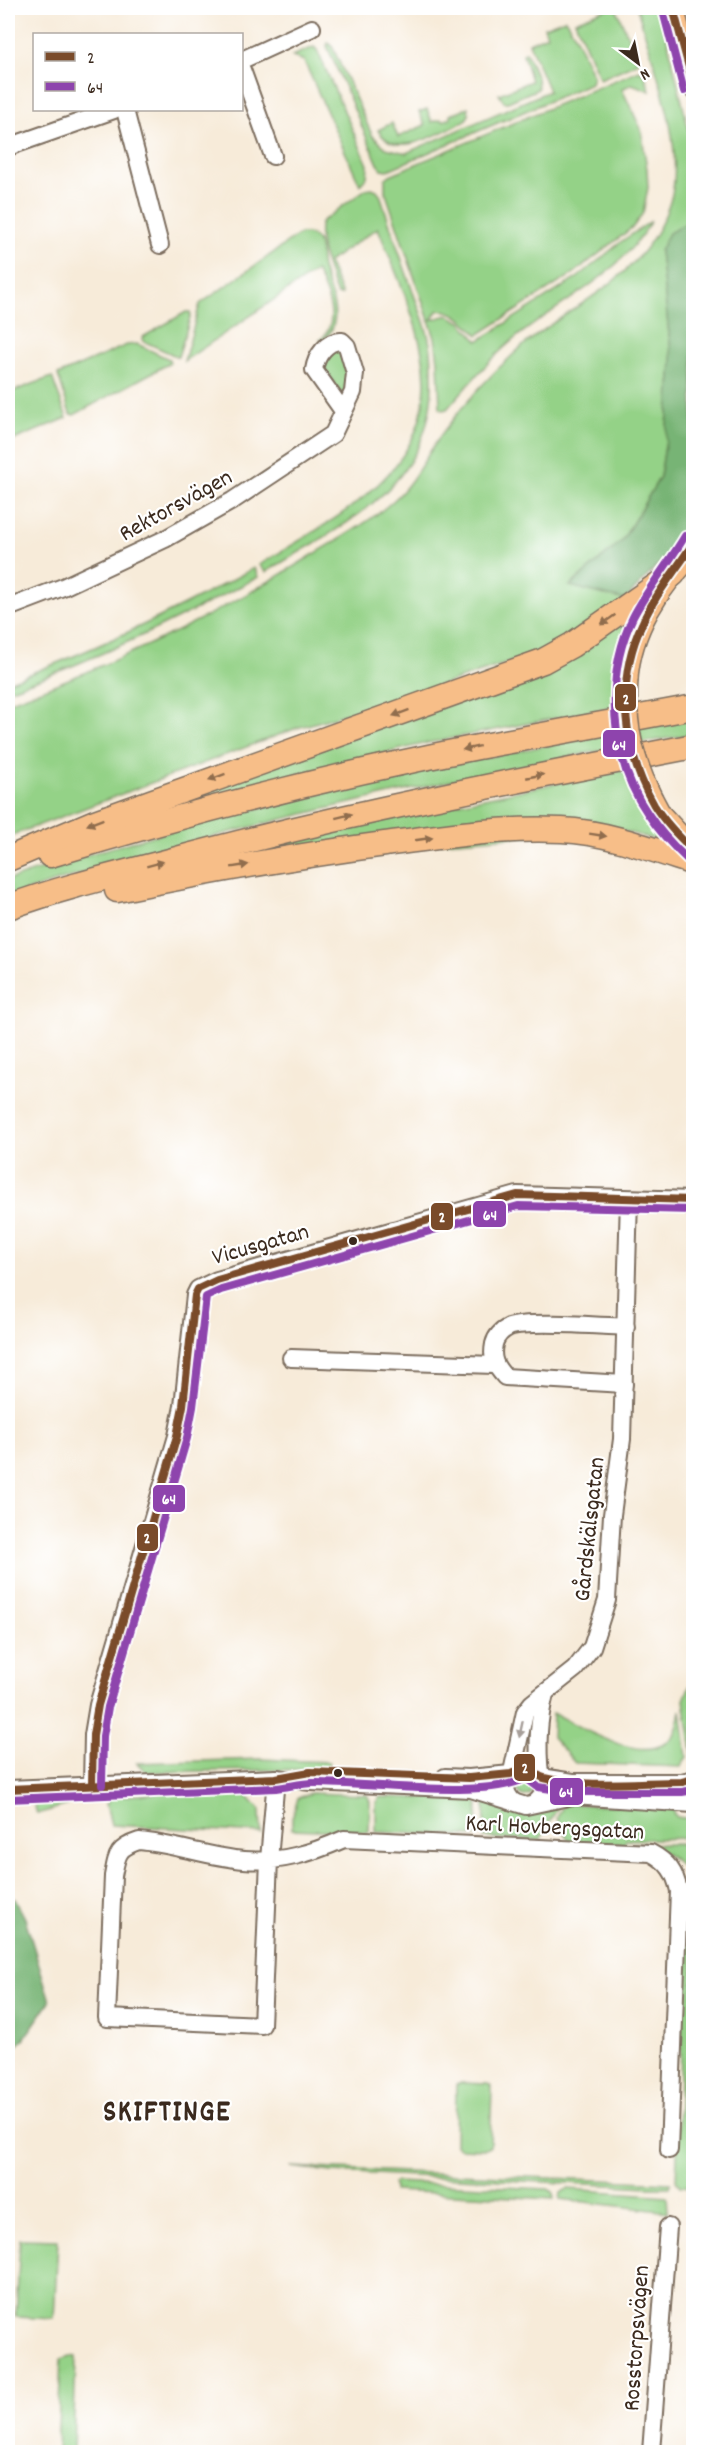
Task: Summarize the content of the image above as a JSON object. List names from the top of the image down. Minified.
{"streets":{"street":["Rektorsvägen","Vicusgatan","Gårdskälsgatan","Karl Hovbergsgatan","Rosstorpsvägen"]},"crossings":[["Vicusgatan","Gårdskälsgatan"],["Vicusgatan","Karl Hovbergsgatan"],["Gårdskälsgatan","Karl Hovbergsgatan"]],"districts":["SKIFTINGE"],"lines":["transit line 2","transit line 64"],"legend":["2","64"],"north":"bottom right"}
